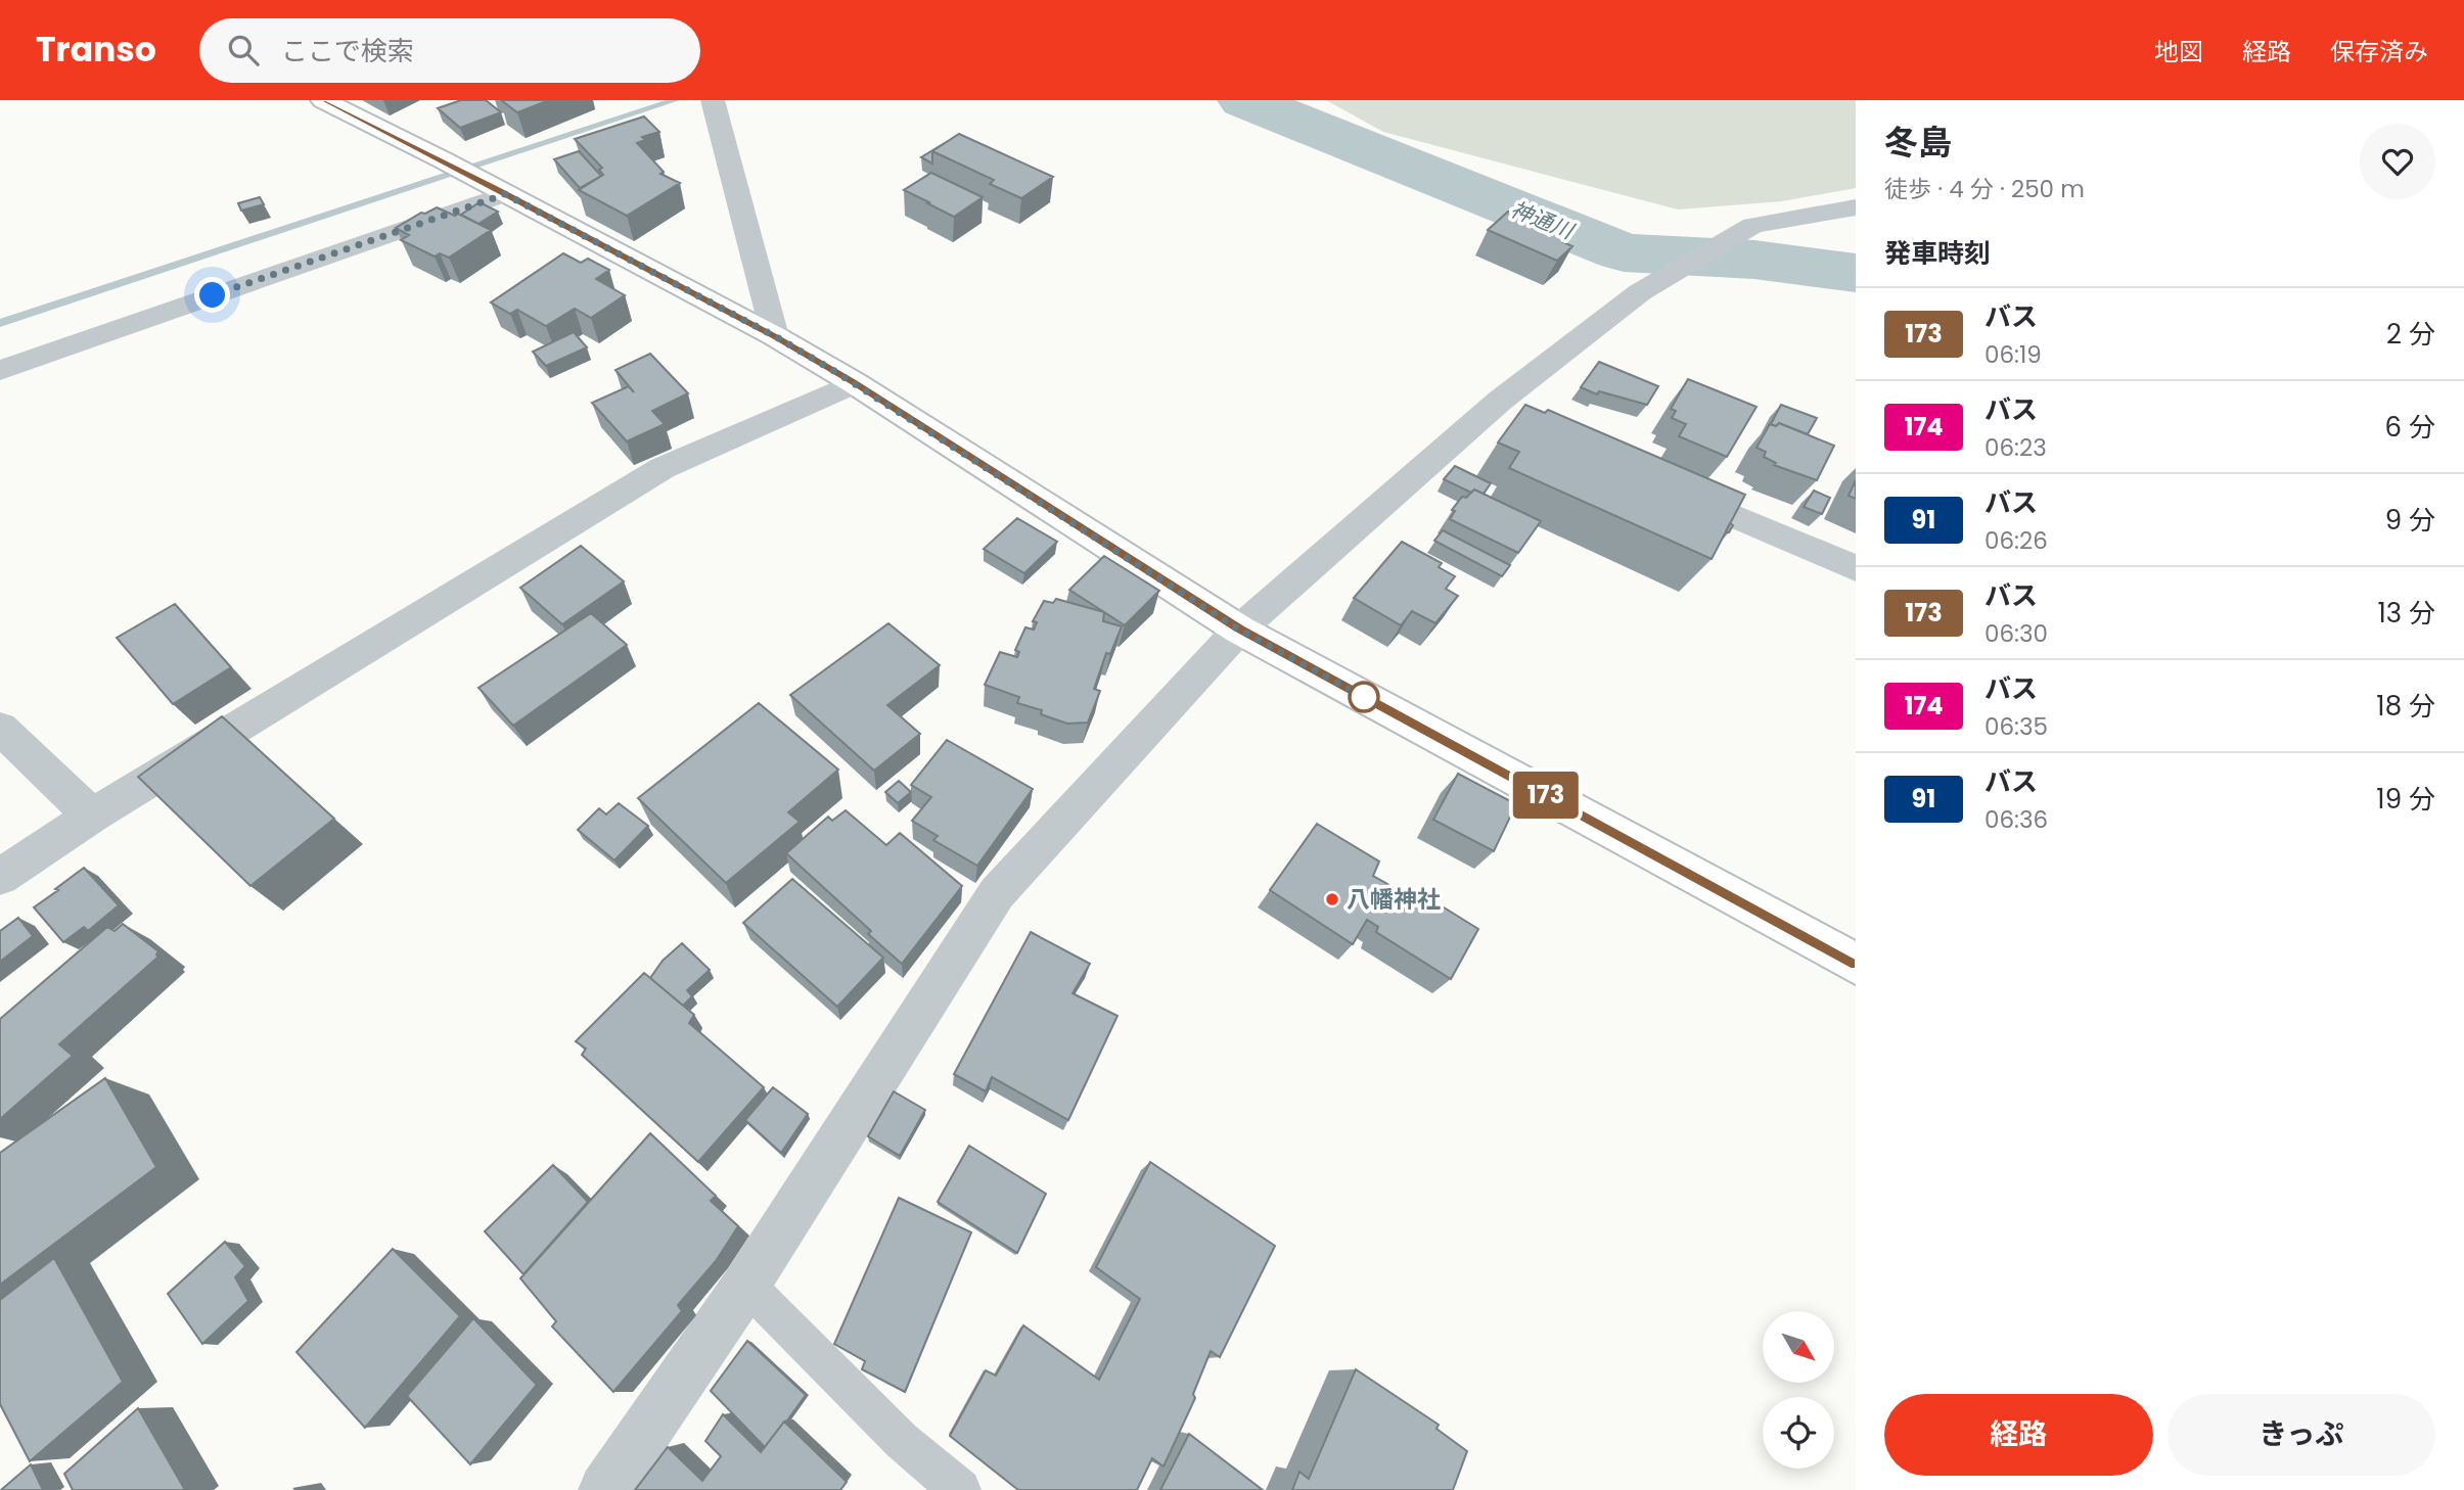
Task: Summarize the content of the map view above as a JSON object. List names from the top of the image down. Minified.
{"water":["神通川"],"places":["八幡神社"],"lines":["bus line 173"],"north":"bottom right","page":{"header":"Transo","search":"ここで検索","nav":["地図","経路","保存済み"],"on_map":"173","heading":[["冬島","徒歩 · 4 分 · 250 m"],"発車時刻"],"list":[{"mark":"173","name":"バス","note":"06:19","value":"2 分"},{"mark":"174","name":"バス","note":"06:23","value":"6 分"},{"mark":"91","name":"バス","note":"06:26","value":"9 分"},{"mark":"173","name":"バス","note":"06:30","value":"13 分"},{"mark":"174","name":"バス","note":"06:35","value":"18 分"},{"mark":"91","name":"バス","note":"06:36","value":"19 分"}],"buttons":["経路","きっぷ"]}}
